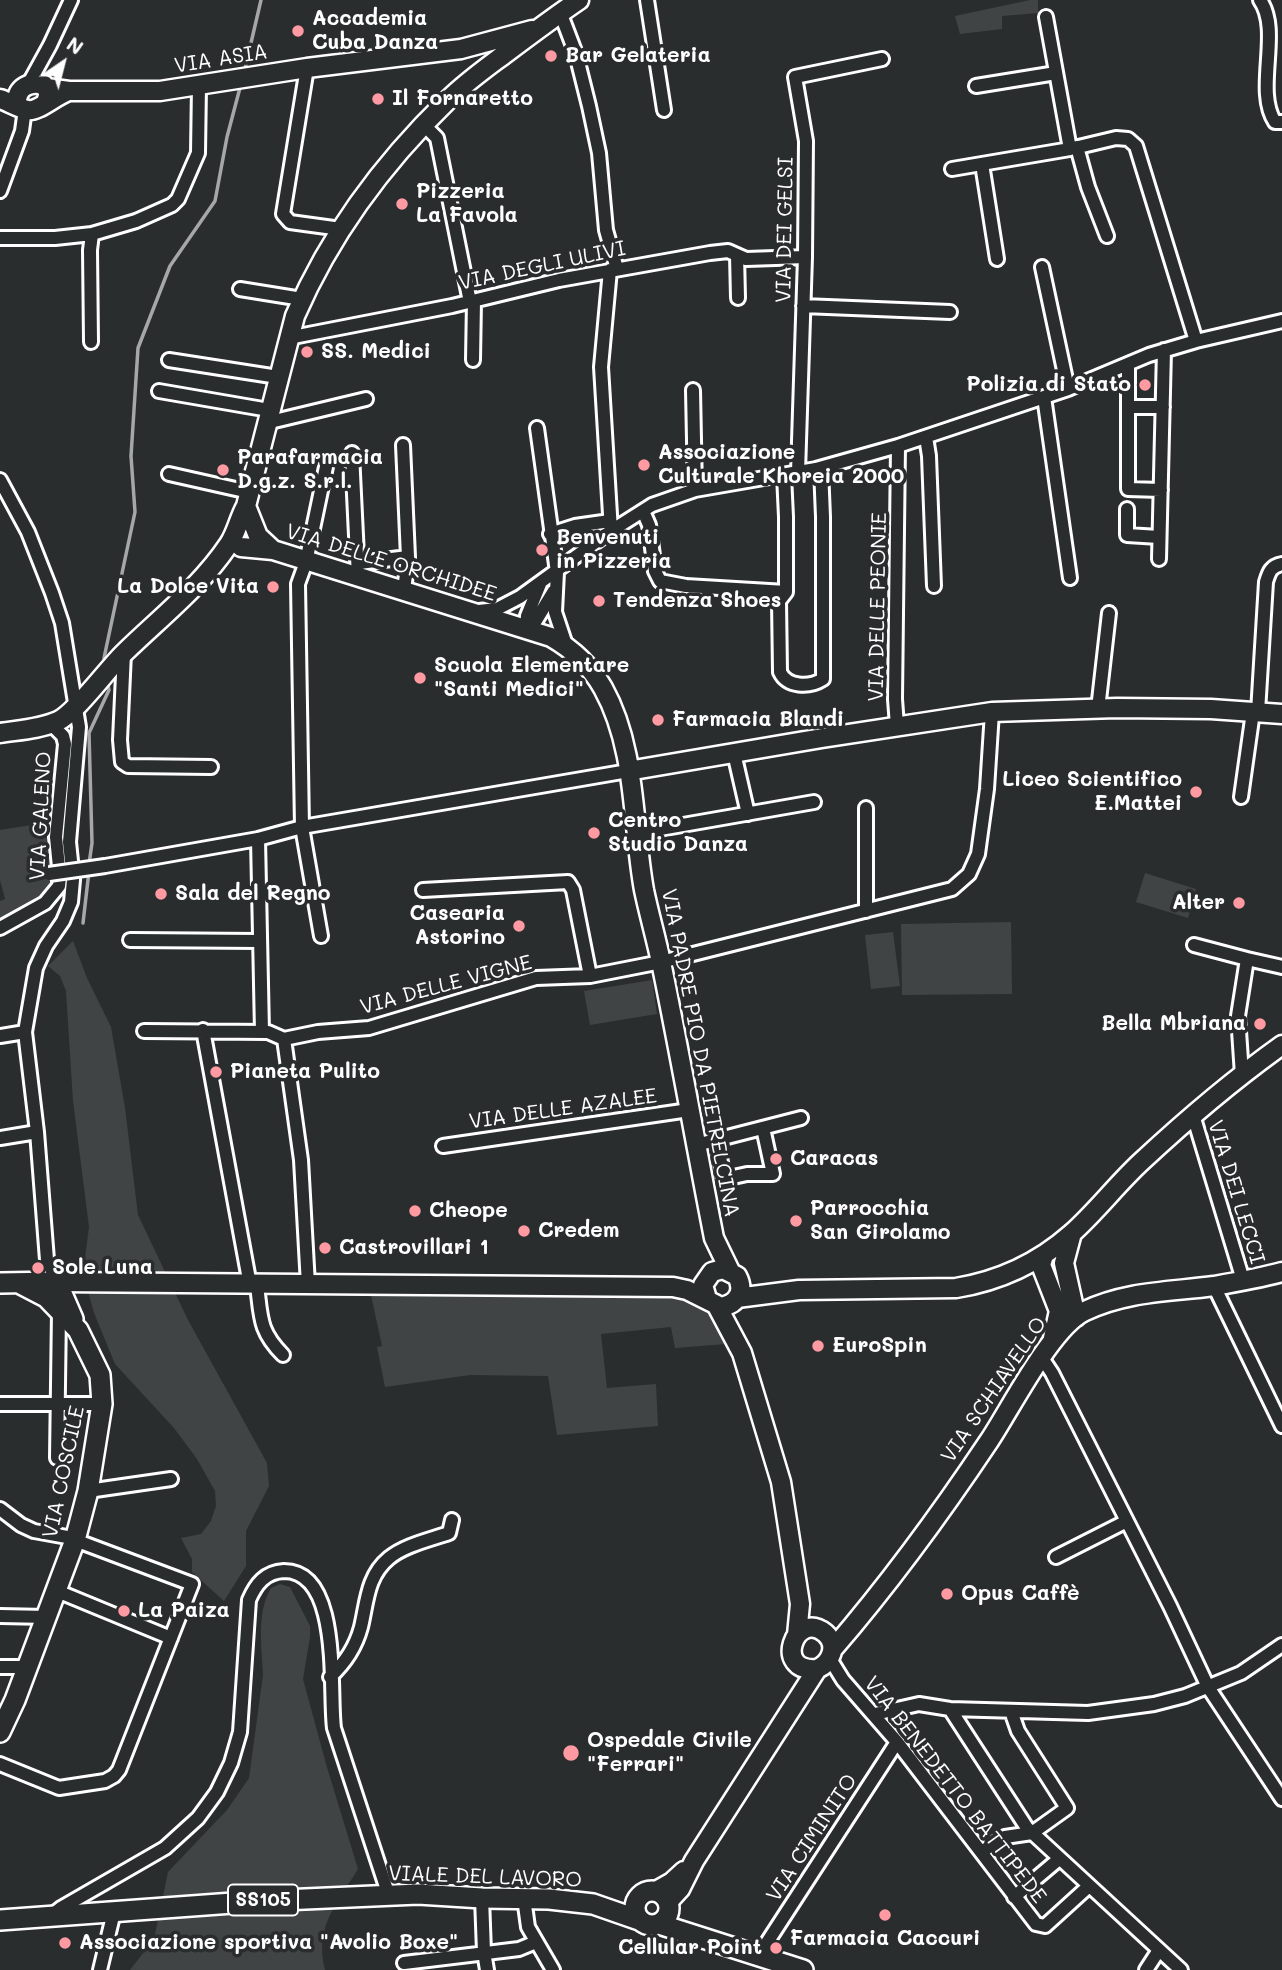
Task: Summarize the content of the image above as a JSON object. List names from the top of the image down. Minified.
{"streets":{"main road":["VIA COSCILE","VIALE DEL LAVORO","SS105"],"street":["VIA ASIA","VIA DEI GELSI","VIA DEGLI ULIVI","VIA DELLE ORCHIDEE","VIA DELLE PEONIE","VIA GALENO","VIA DELLE VIGNE","VIA PADRE PIO DA PIETRELCINA","VIA DELLE AZALEE","VIA DEI LECCI","VIA SCHIAVELLO","VIA BENEDETTO BATTIPEDE","VIA CIMINITO"]},"crossings":[["VIA DEI GELSI","VIA DEGLI ULIVI"],["VIA DELLE ORCHIDEE","VIA PADRE PIO DA PIETRELCINA"],["VIA DELLE VIGNE","VIA PADRE PIO DA PIETRELCINA"],["VIA PADRE PIO DA PIETRELCINA","VIA DELLE AZALEE"],["VIA SCHIAVELLO","VIA BENEDETTO BATTIPEDE"],["VIA BENEDETTO BATTIPEDE","VIA CIMINITO"],["VIALE DEL LAVORO","SS105"]],"places":["Accademia Cuba Danza","Bar Gelateria","Il Fornaretto","Pizzeria La Favola","SS. Medici","Polizia di Stato","Associazione Culturale Khoreia 2000","Parafarmacia D.g.z. S.r.l.","Benvenuti in Pizzeria","La Dolce Vita","Tendenza Shoes","Scuola Elementare \"Santi Medici\"","Farmacia Blandi","Liceo Scientifico E.Mattei","Centro Studio Danza","Sala del Regno","Alter","Casearia Astorino","Bella Mbriana","Pianeta Pulito","Caracas","Cheope","Parrocchia San Girolamo","Credem","Castrovillari 1","Sole Luna","EuroSpin","Opus Caffè","La Paiza","Ospedale Civile \"Ferrari\"","Farmacia Caccuri","Associazione sportiva \"Avolio Boxe\"","Cellular Point"],"north":"top right"}
